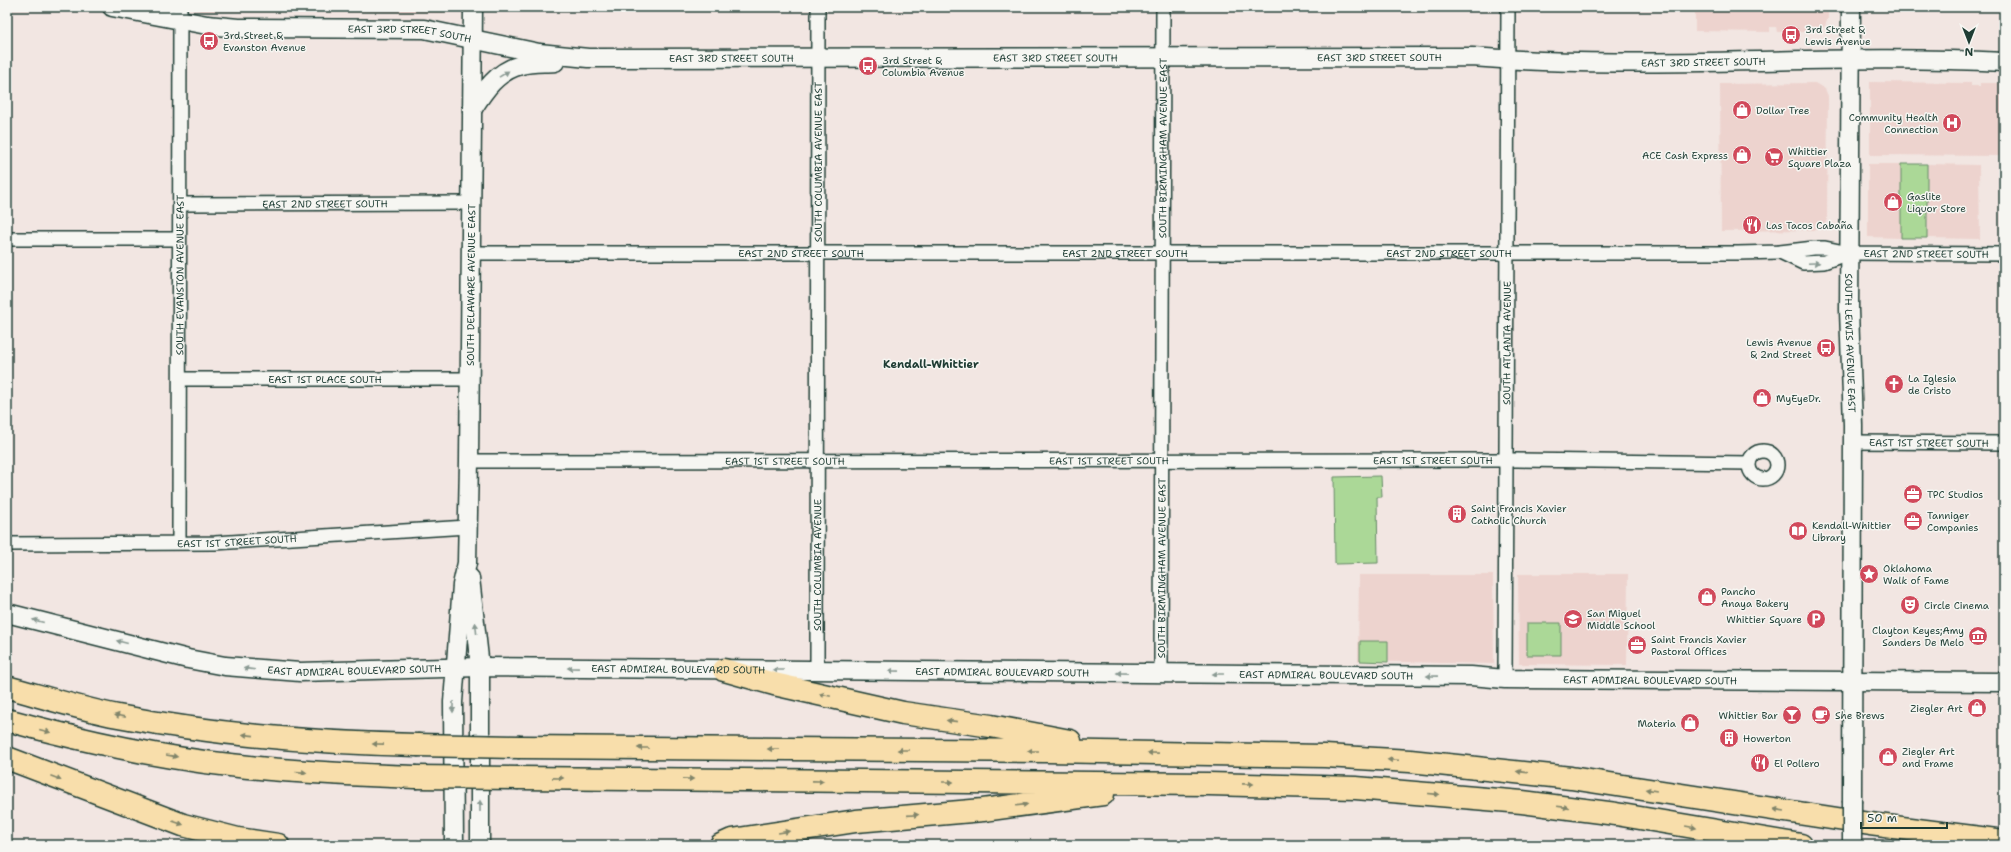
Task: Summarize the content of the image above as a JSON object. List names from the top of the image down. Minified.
{"streets":{"street":["EAST 3RD STREET SOUTH","SOUTH BIRMINGHAM AVENUE EAST","SOUTH COLUMBIA AVENUE EAST","EAST 2ND STREET SOUTH","SOUTH EVANSTON AVENUE EAST","SOUTH DELAWARE AVENUE EAST","SOUTH ATLANTA AVENUE","SOUTH LEWIS AVENUE EAST","EAST 1ST PLACE SOUTH","EAST 1ST STREET SOUTH","SOUTH COLUMBIA AVENUE","EAST ADMIRAL BOULEVARD SOUTH"]},"crossings":[["EAST 3RD STREET SOUTH","SOUTH BIRMINGHAM AVENUE EAST"],["EAST 3RD STREET SOUTH","SOUTH COLUMBIA AVENUE EAST"],["EAST 3RD STREET SOUTH","SOUTH EVANSTON AVENUE EAST"],["EAST 3RD STREET SOUTH","SOUTH DELAWARE AVENUE EAST"],["EAST 3RD STREET SOUTH","SOUTH ATLANTA AVENUE"],["EAST 3RD STREET SOUTH","SOUTH LEWIS AVENUE EAST"],["SOUTH BIRMINGHAM AVENUE EAST","EAST 2ND STREET SOUTH"],["SOUTH BIRMINGHAM AVENUE EAST","EAST 1ST STREET SOUTH"],["SOUTH BIRMINGHAM AVENUE EAST","EAST ADMIRAL BOULEVARD SOUTH"],["SOUTH COLUMBIA AVENUE EAST","EAST 2ND STREET SOUTH"],["SOUTH COLUMBIA AVENUE EAST","EAST 1ST STREET SOUTH"],["SOUTH COLUMBIA AVENUE EAST","SOUTH COLUMBIA AVENUE"],["EAST 2ND STREET SOUTH","SOUTH EVANSTON AVENUE EAST"],["EAST 2ND STREET SOUTH","SOUTH DELAWARE AVENUE EAST"],["EAST 2ND STREET SOUTH","SOUTH ATLANTA AVENUE"],["EAST 2ND STREET SOUTH","SOUTH LEWIS AVENUE EAST"],["SOUTH EVANSTON AVENUE EAST","EAST 1ST PLACE SOUTH"],["SOUTH EVANSTON AVENUE EAST","EAST 1ST STREET SOUTH"],["SOUTH DELAWARE AVENUE EAST","EAST 1ST PLACE SOUTH"],["SOUTH DELAWARE AVENUE EAST","EAST 1ST STREET SOUTH"],["SOUTH DELAWARE AVENUE EAST","EAST ADMIRAL BOULEVARD SOUTH"],["SOUTH ATLANTA AVENUE","EAST 1ST STREET SOUTH"],["SOUTH ATLANTA AVENUE","EAST ADMIRAL BOULEVARD SOUTH"],["SOUTH LEWIS AVENUE EAST","EAST 1ST STREET SOUTH"],["SOUTH LEWIS AVENUE EAST","EAST ADMIRAL BOULEVARD SOUTH"],["EAST 1ST STREET SOUTH","SOUTH COLUMBIA AVENUE"],["SOUTH COLUMBIA AVENUE","EAST ADMIRAL BOULEVARD SOUTH"]],"one_way":["EAST ADMIRAL BOULEVARD SOUTH"],"districts":["Kendall-Whittier"],"places":{"bus stop":["3rd Street & Lewis Avenue","3rd Street & Evanston Avenue","3rd Street & Columbia Avenue","Lewis Avenue & 2nd Street"],"shop":["Dollar Tree","ACE Cash Express","Gaslite Liquor Store","MyEyeDr.","Pancho Anaya Bakery","Ziegler Art","Materia","Ziegler Art and Frame"],"hospital":["Community Health Connection"],"supermarket":["Whittier Square Plaza"],"restaurant":["Las Tacos Cabaña","El Pollero"],"church":["La Iglesia de Cristo"],"office":["TPC Studios","Tanniger Companies","Saint Francis Xavier Pastoral Offices"],"building":["Saint Francis Xavier Catholic Church","Howerton"],"library":["Kendall-Whittier Library"],"place":["Oklahoma Walk of Fame"],"theatre":["Circle Cinema"],"school or university":["San Miguel Middle School"],"parking":["Whittier Square"],"museum":["Clayton Keyes;Amy Sanders De Melo"],"bar":["Whittier Bar"],"cafe":["She Brews"]},"scale_bar":"50 m","north":"bottom"}
